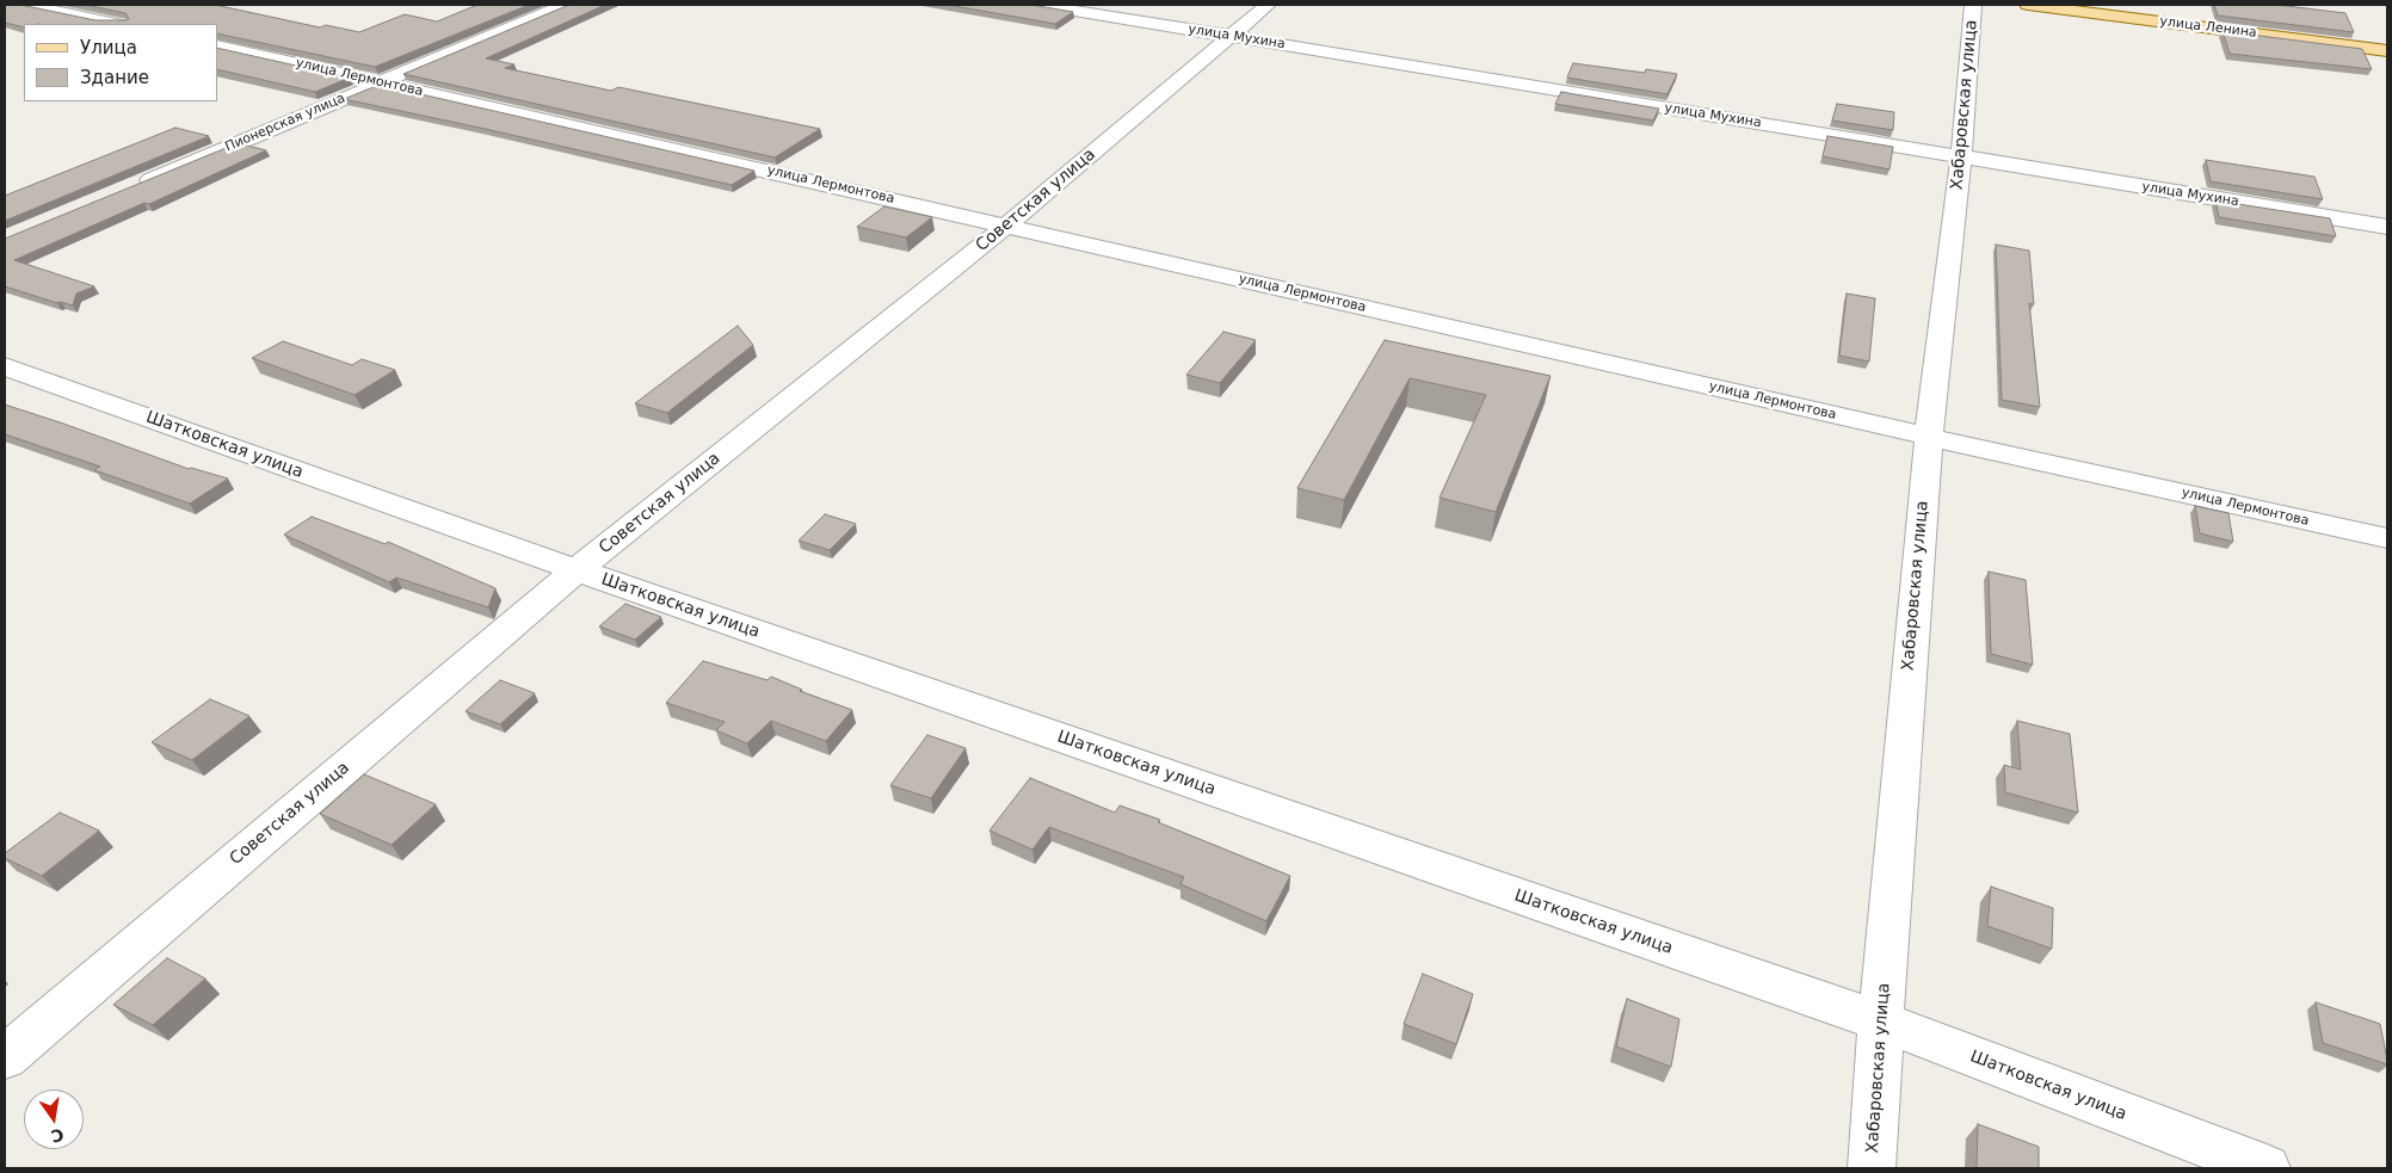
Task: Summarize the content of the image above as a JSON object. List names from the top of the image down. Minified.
{"streets":{"main road":["улица Ленина"],"street":["улица Мухина","улица Лермонтова","Хабаровская улица","Пионерская улица","Советская улица","Шатковская улица"]},"crossings":[["улица Мухина","Хабаровская улица"],["улица Мухина","Советская улица"],["улица Лермонтова","Хабаровская улица"],["улица Лермонтова","Пионерская улица"],["улица Лермонтова","Советская улица"],["Хабаровская улица","Шатковская улица"],["Советская улица","Шатковская улица"]],"legend":["Улица","Здание"],"north":"bottom"}
